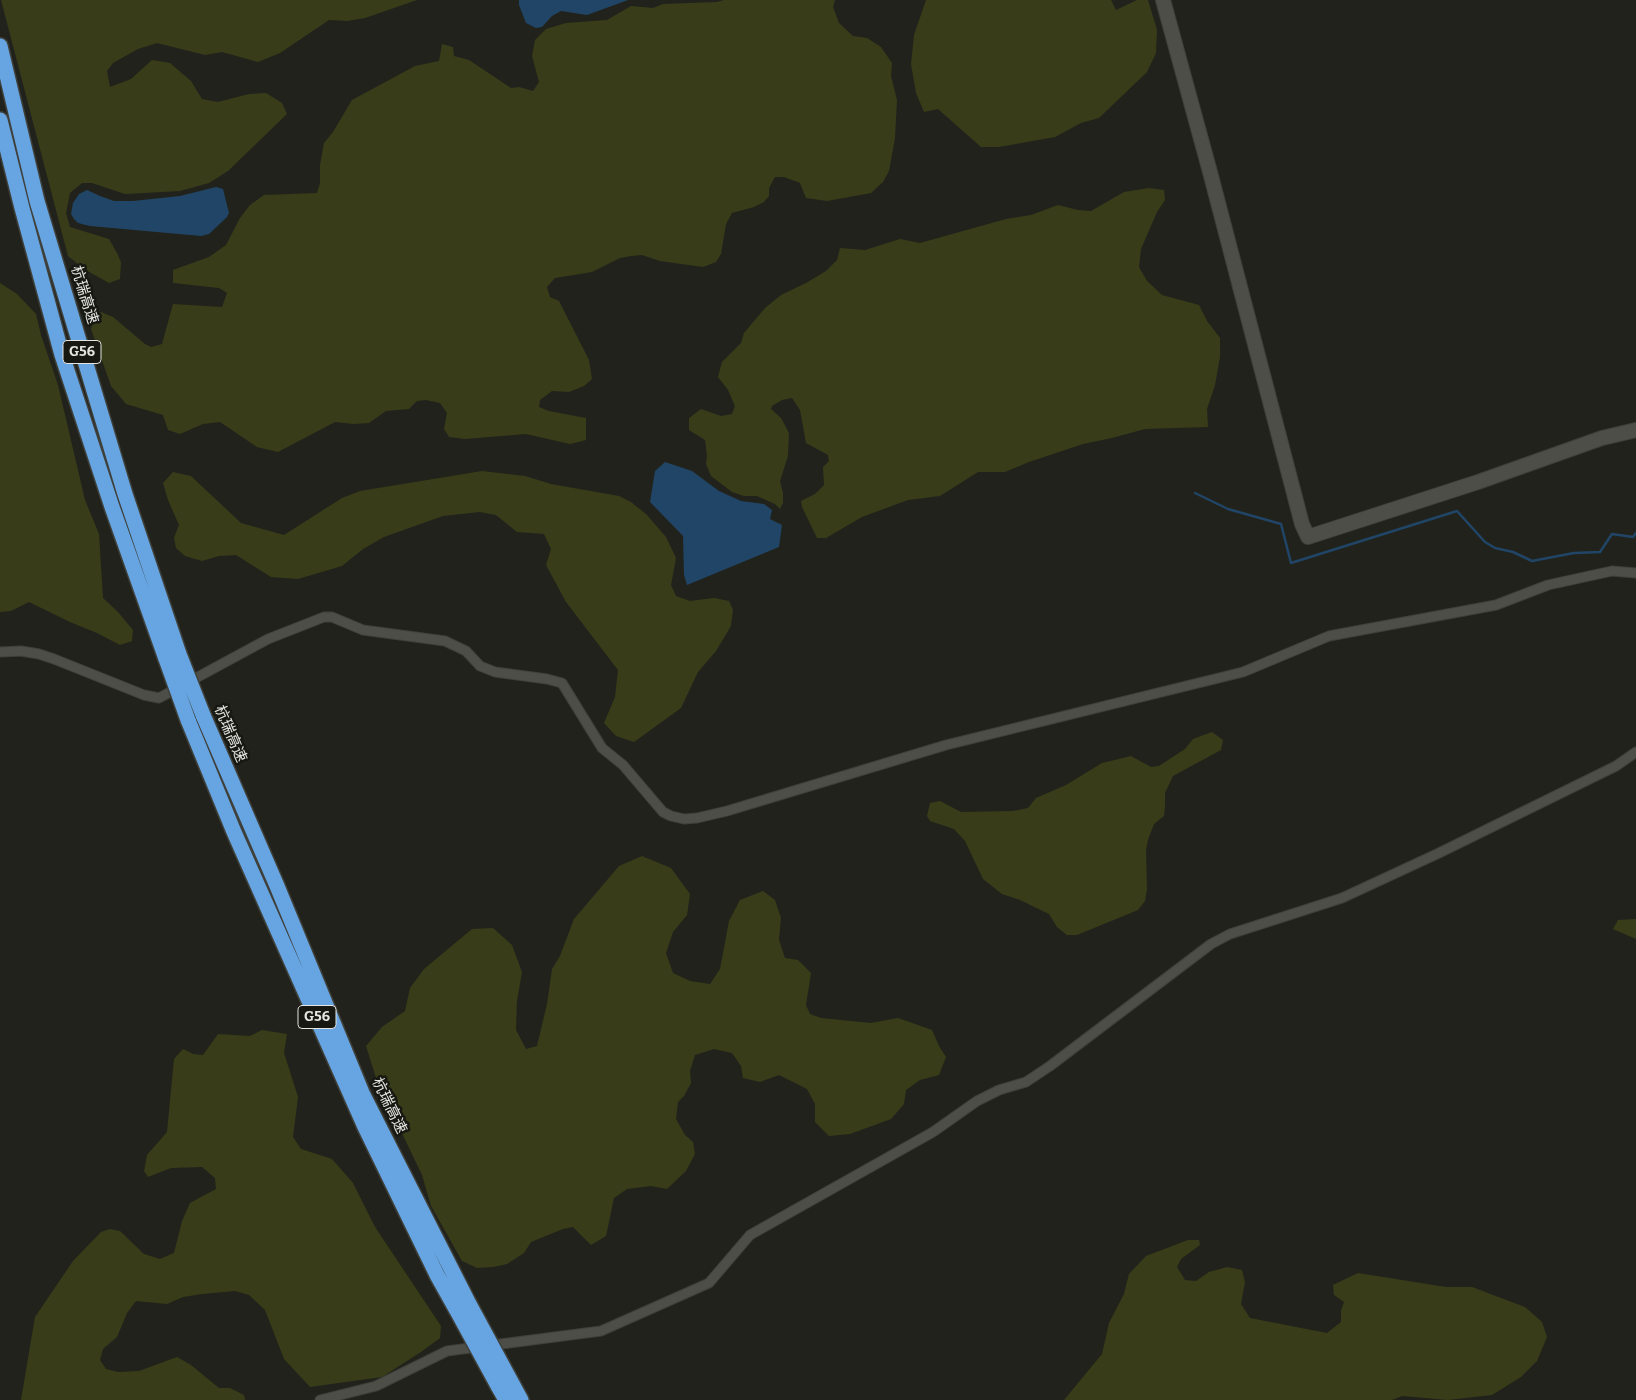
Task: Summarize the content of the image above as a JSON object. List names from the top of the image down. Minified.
{"streets":{"highway":["杭瑞高速","G56"]}}
